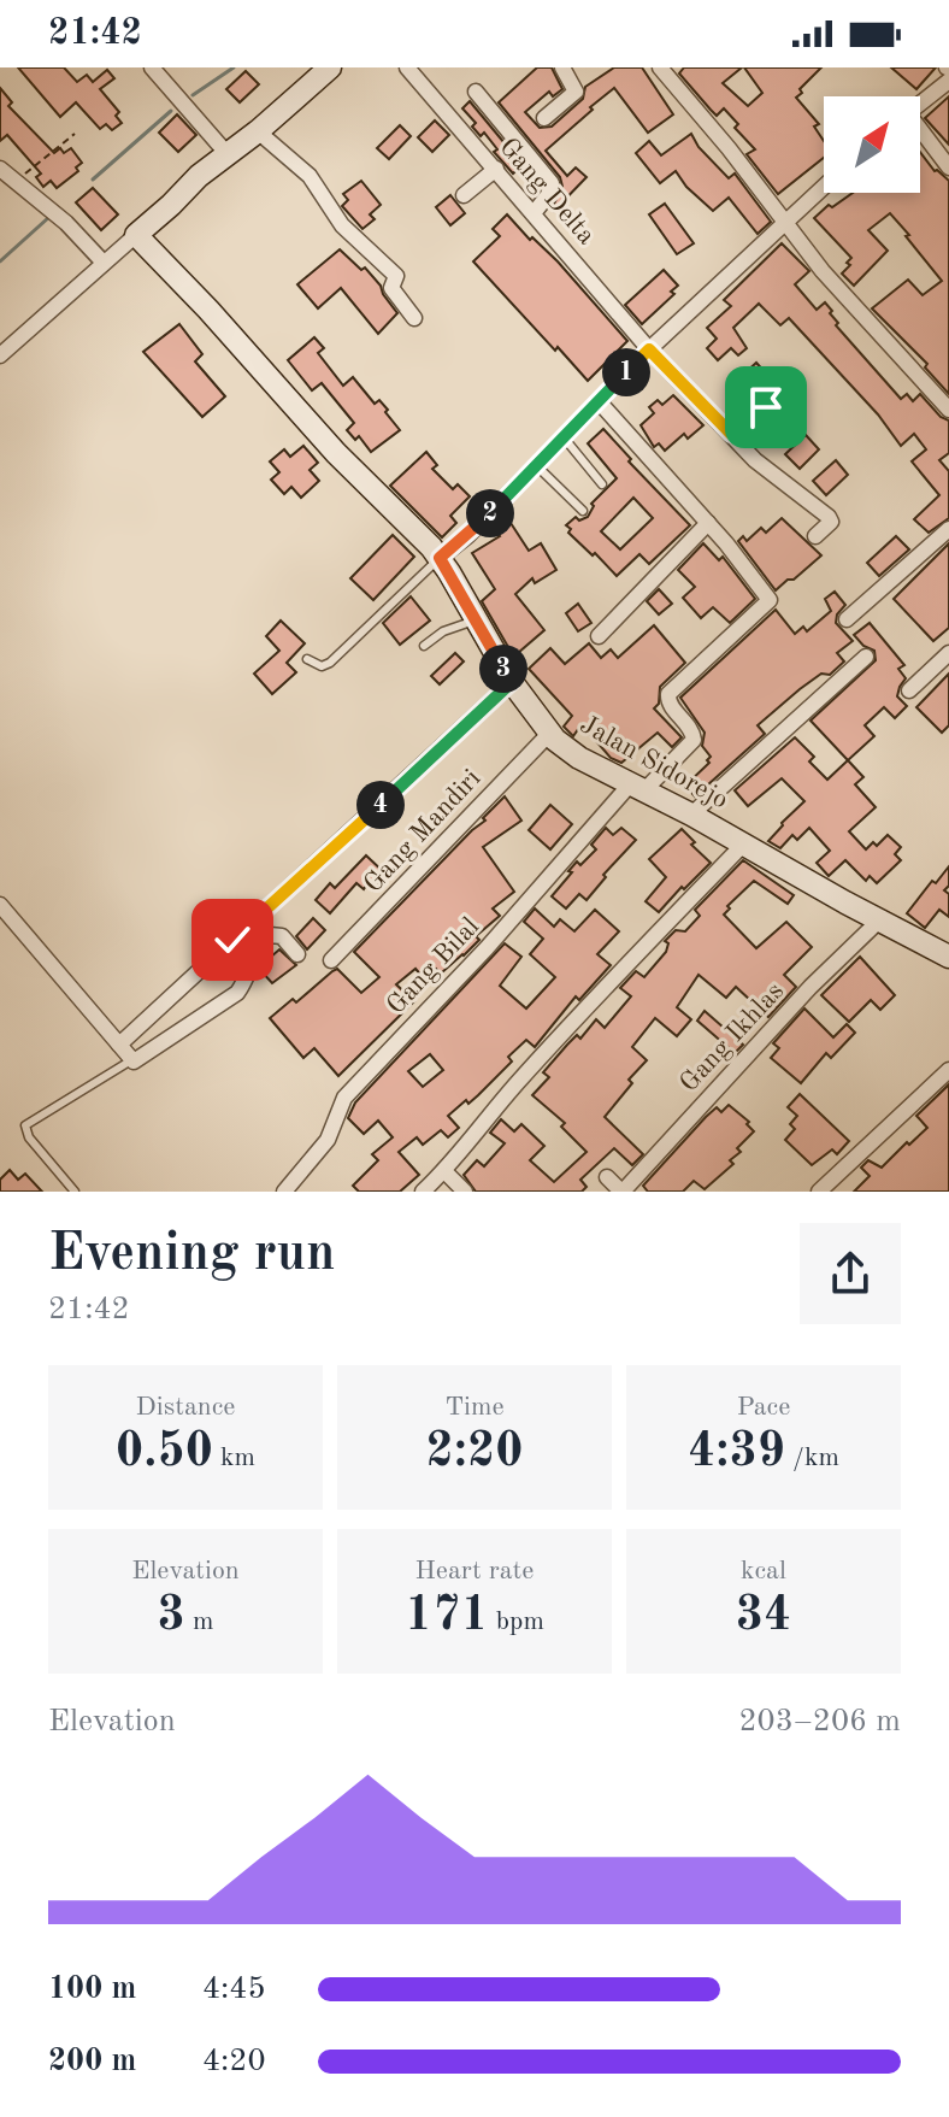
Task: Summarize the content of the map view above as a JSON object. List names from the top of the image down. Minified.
{"streets":{"street":["Gang Delta","Jalan Sidorejo","Gang Mandiri","Gang Bilal","Gang Ikhlas"]},"crossings":[["Jalan Sidorejo","Gang Mandiri"],["Jalan Sidorejo","Gang Bilal"],["Jalan Sidorejo","Gang Ikhlas"]],"north":"top right","page":{"status":"21:42","pins":["1","2","3","4"],"heading":["Evening run","21:42"],"stats":[["Distance","0.50 km"],["Time","2:20"],["Pace","4:39 /km"],["Elevation","3 m"],["Heart rate","171 bpm"],["kcal","34"]],"chart":["Elevation","203–206 m"],"list":[{"name":"100 m","note":"4:45"},{"name":"200 m","note":"4:20"}]}}
